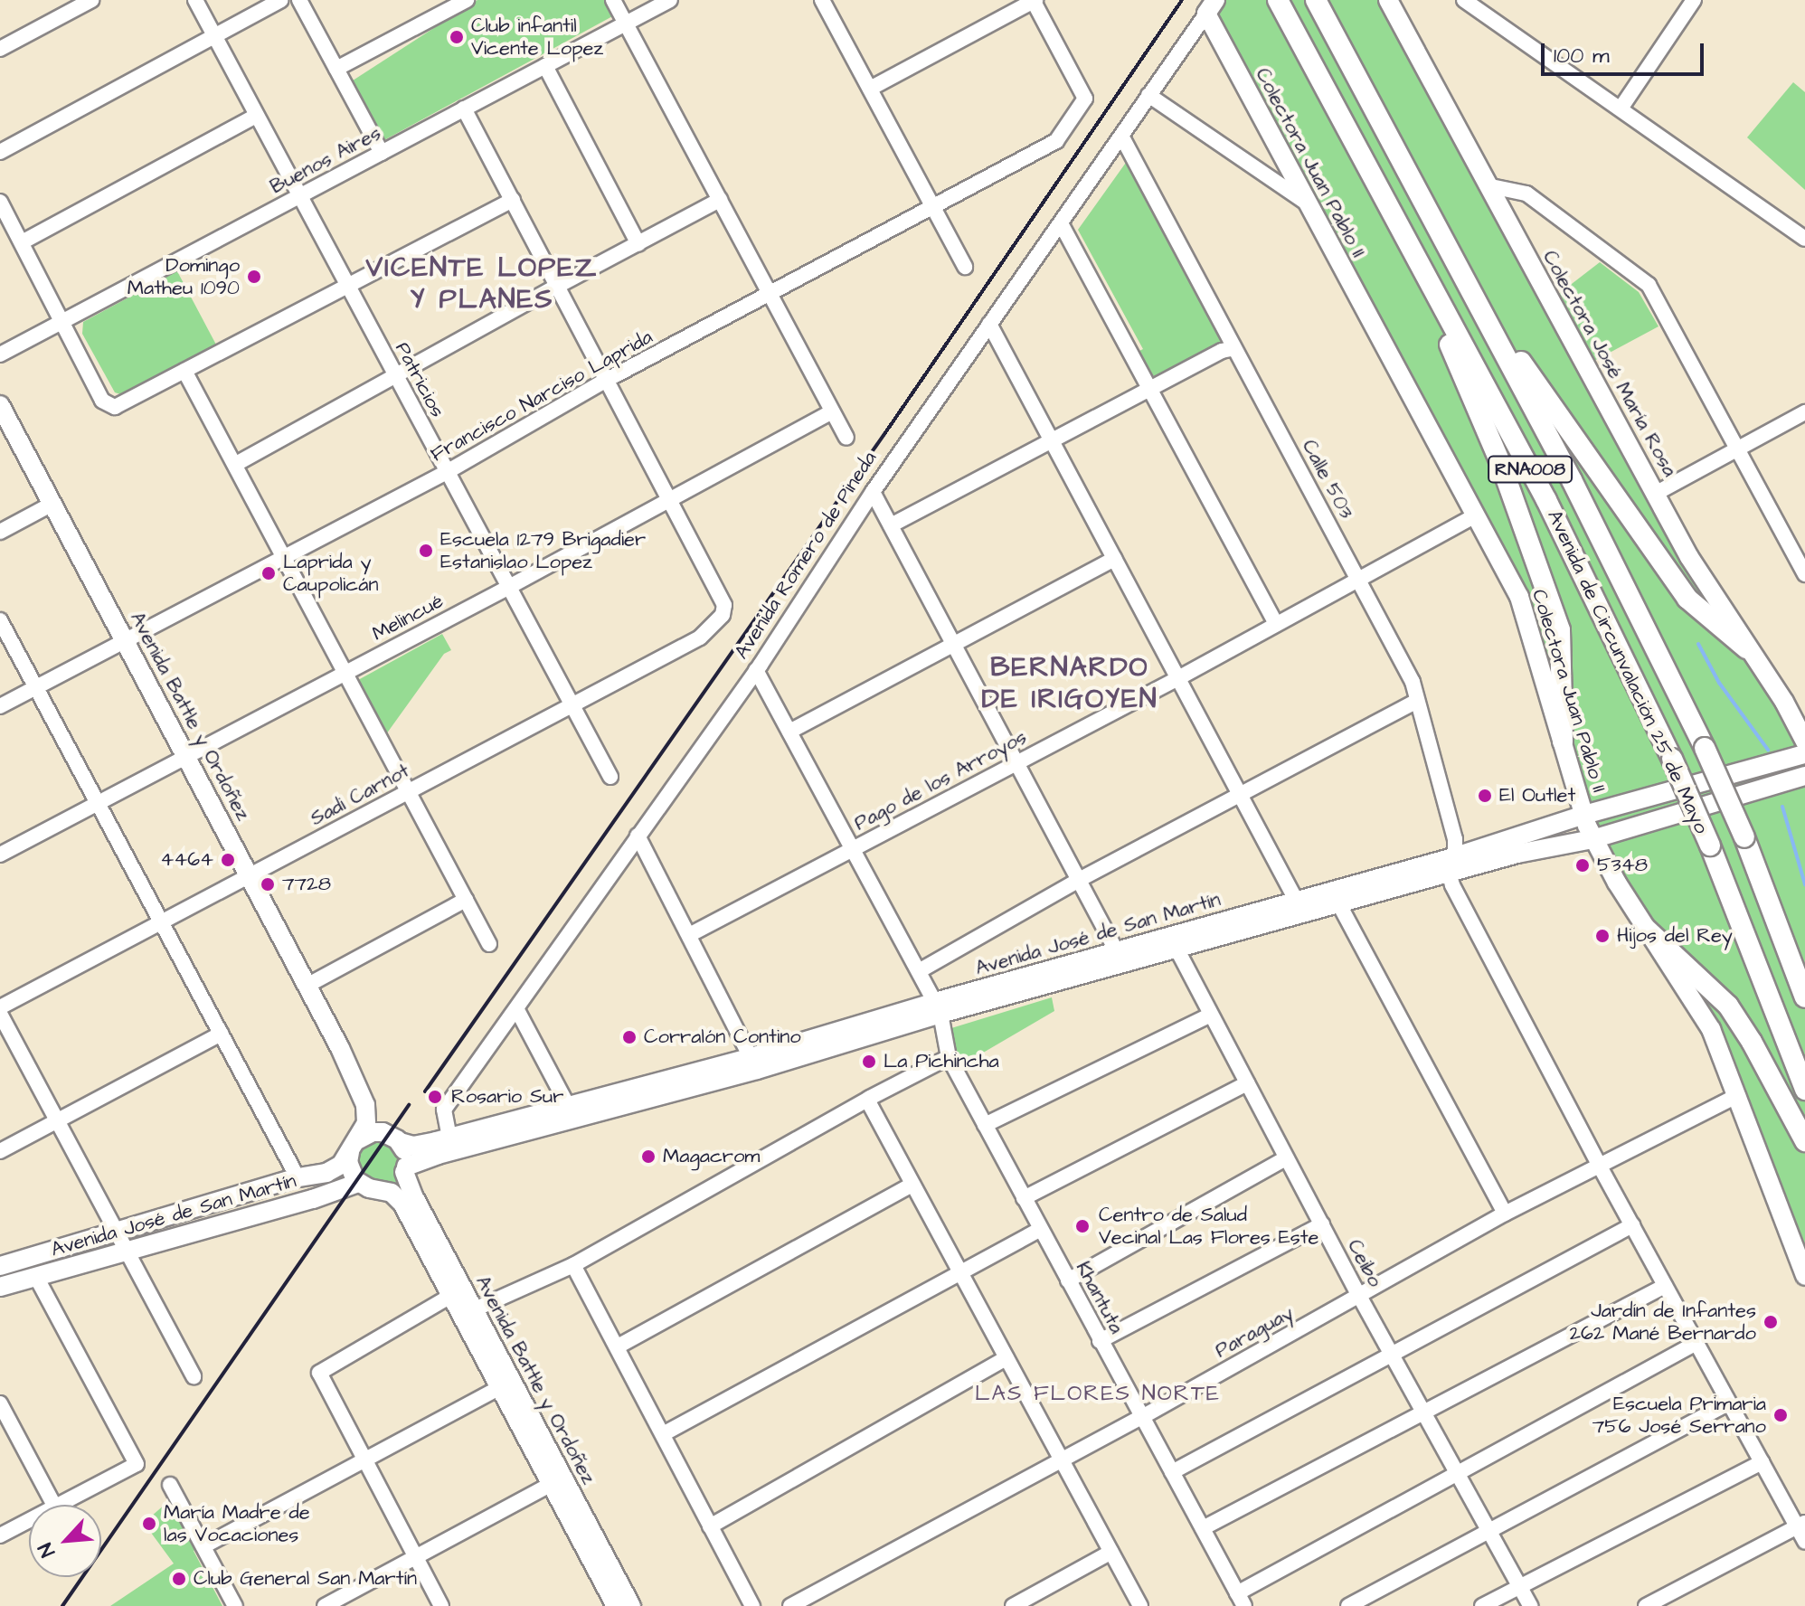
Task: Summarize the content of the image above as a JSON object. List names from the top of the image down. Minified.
{"streets":{"highway":["RNA008","Avenida de Circunvalación 25 de Mayo"],"main road":["Colectora Juan Pablo II","Colectora José María Rosa","Avenida Battle y Ordoñez","Avenida José de San Martín"],"street":["Buenos Aires","Patricios","Francisco Narciso Laprida","Calle 503","Avenida Romero de Pineda","Melincué","Pago de los Arroyos","Sadi Carnot","Ceibo","Khantuta","Paraguay"]},"crossings":[["Buenos Aires","Patricios"],["Colectora Juan Pablo II","RNA008"],["Colectora Juan Pablo II","Avenida Romero de Pineda"],["Colectora Juan Pablo II","Pago de los Arroyos"],["Colectora Juan Pablo II","Avenida José de San Martín"],["Colectora Juan Pablo II","Paraguay"],["Patricios","Francisco Narciso Laprida"],["Patricios","Melincué"],["Patricios","Sadi Carnot"],["Francisco Narciso Laprida","Avenida Battle y Ordoñez"],["RNA008","Avenida de Circunvalación 25 de Mayo"],["Calle 503","Avenida Romero de Pineda"],["Calle 503","Pago de los Arroyos"],["Calle 503","Avenida José de San Martín"],["Calle 503","Paraguay"],["Avenida Romero de Pineda","Avenida José de San Martín"],["Avenida Romero de Pineda","Khantuta"],["Melincué","Avenida Battle y Ordoñez"],["Melincué","Sadi Carnot"],["Avenida Battle y Ordoñez","Sadi Carnot"],["Avenida Battle y Ordoñez","Avenida José de San Martín"],["Pago de los Arroyos","Khantuta"],["Avenida José de San Martín","Ceibo"],["Avenida José de San Martín","Khantuta"],["Ceibo","Paraguay"],["Khantuta","Paraguay"]],"districts":["VICENTE LOPEZ Y PLANES","BERNARDO DE IRIGOYEN","LAS FLORES NORTE"],"places":["Club infantil Vicente Lopez","Domingo Matheu 1090","Escuela 1279 Brigadier Estanislao Lopez","Laprida y Caupolicán","El Outlet","4464","5348","7728","Hijos del Rey","Corralón Contino","La Pichincha","Rosario Sur","Magacrom","Centro de Salud Vecinal Las Flores Este","Jardín de Infantes 262 Mané Bernardo","Escuela Primaria 756 José Serrano","María Madre de las Vocaciones","Club General San Martín"],"scale_bar":"100 m","north":"bottom left"}
